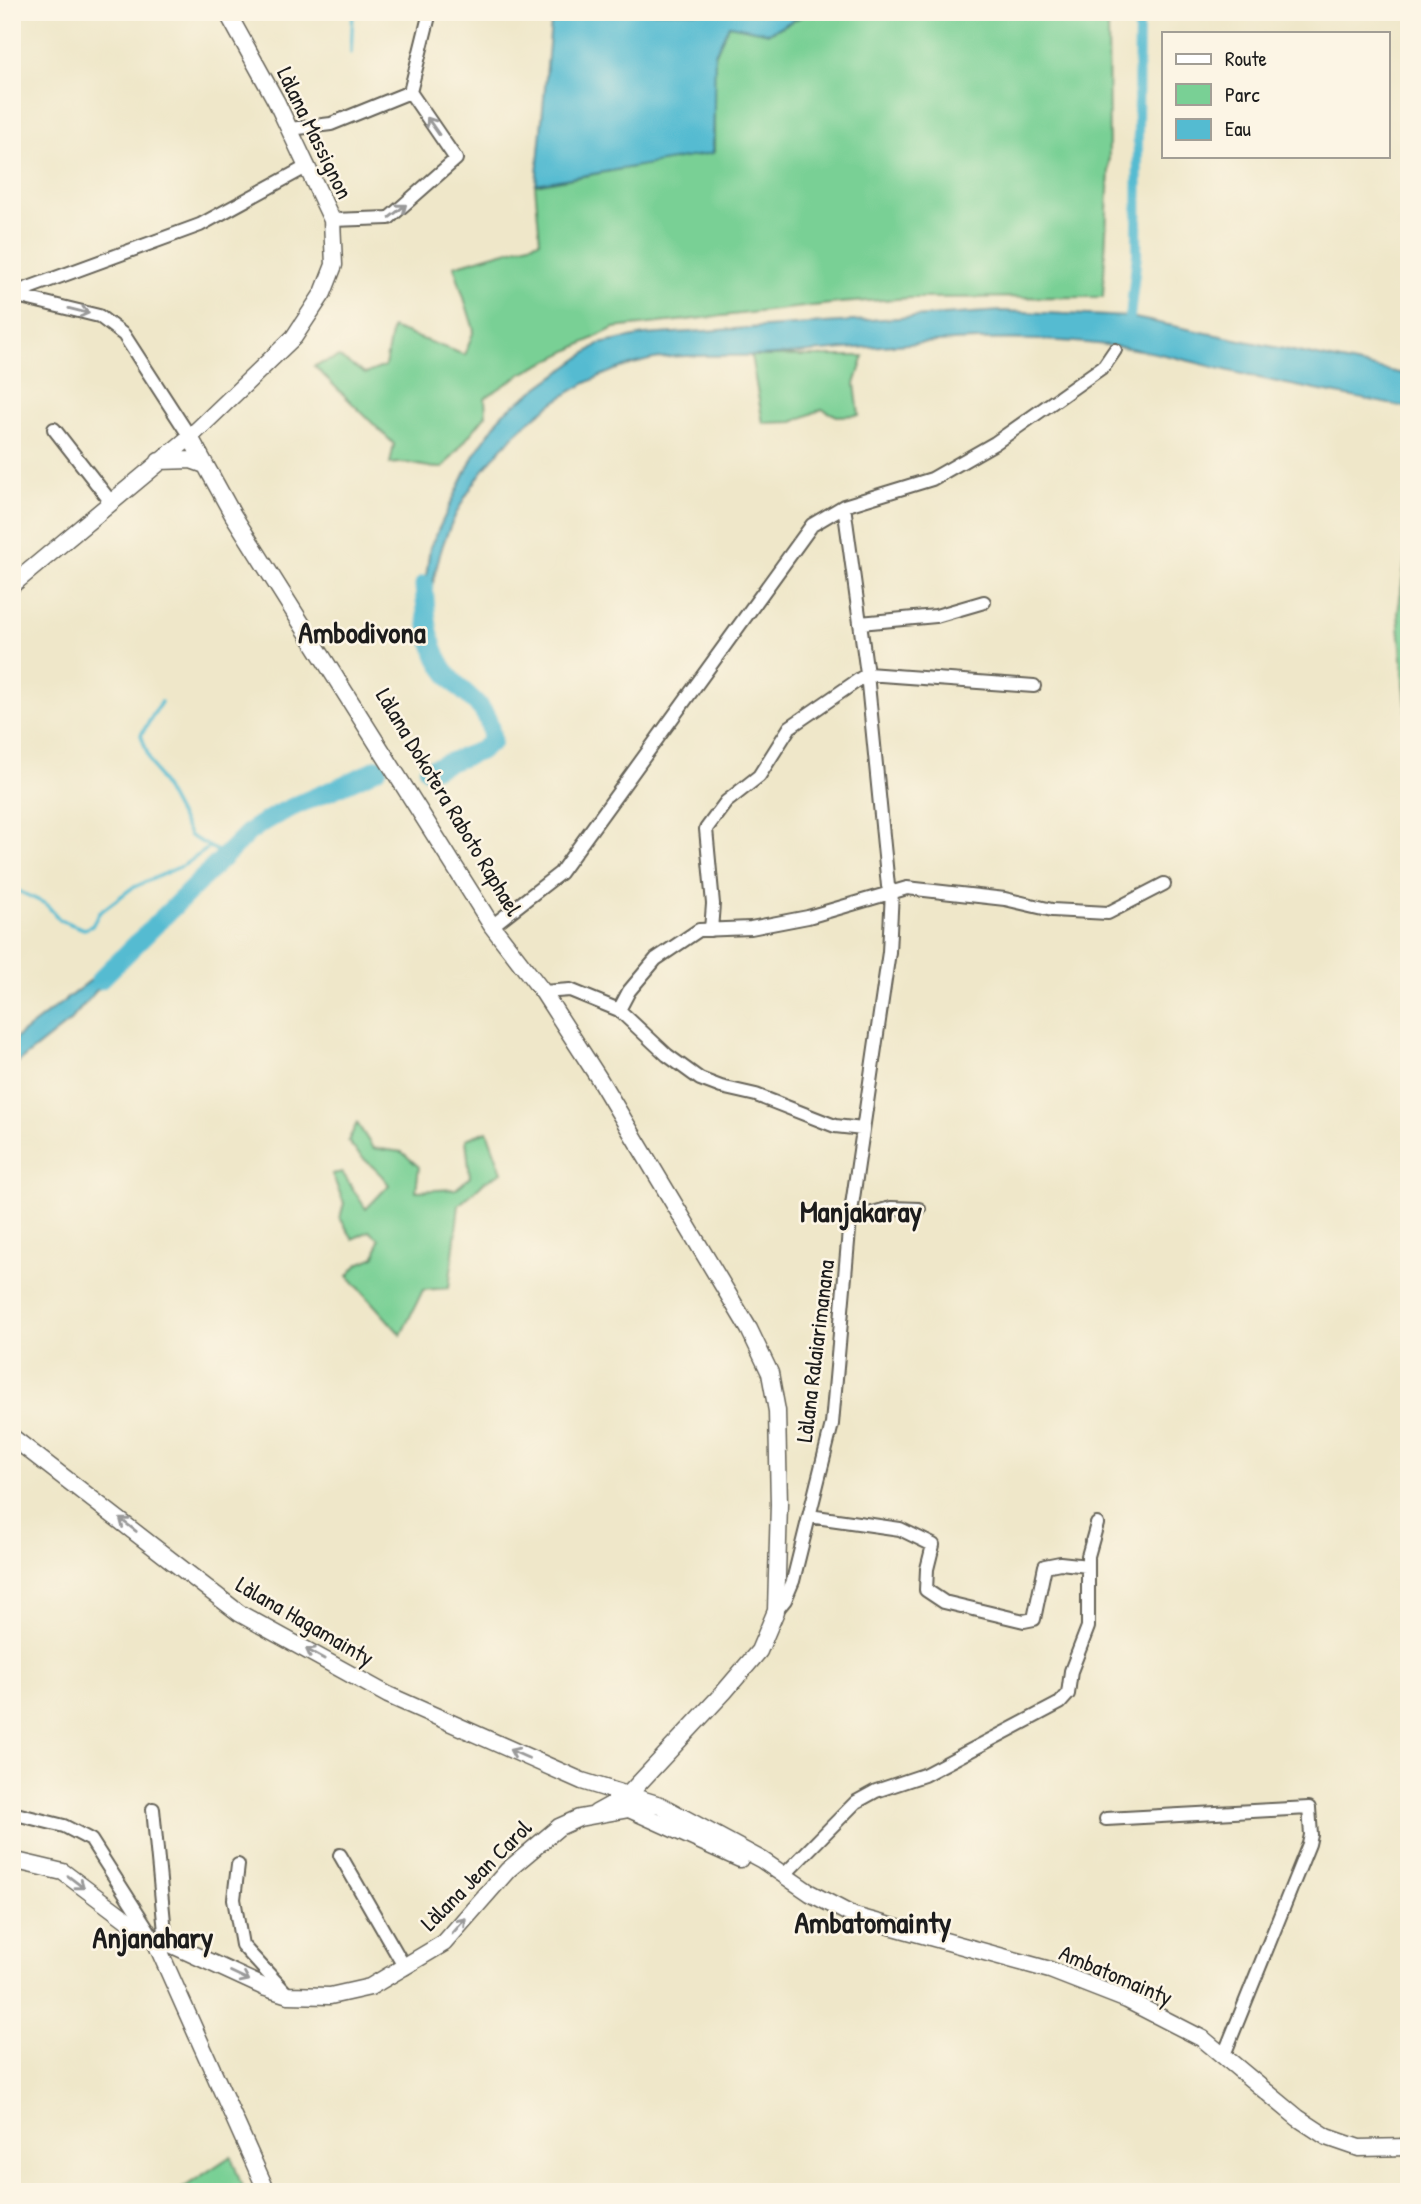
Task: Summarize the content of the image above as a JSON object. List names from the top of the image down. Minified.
{"streets":{"main road":["Làlana Massignon","Làlana Dokotera Raboto Raphael","Làlana Hagamainty","Làlana Jean Carol","Ambatomainty"],"street":["Làlana Ralaiarimanana"]},"crossings":[["Làlana Massignon","Làlana Dokotera Raboto Raphael"],["Làlana Dokotera Raboto Raphael","Làlana Ralaiarimanana"]],"one_way":["Làlana Hagamainty","Làlana Jean Carol"],"districts":["Ambodivona","Manjakaray","Ambatomainty","Anjanahary"],"legend":["Route","Parc","Eau"]}
